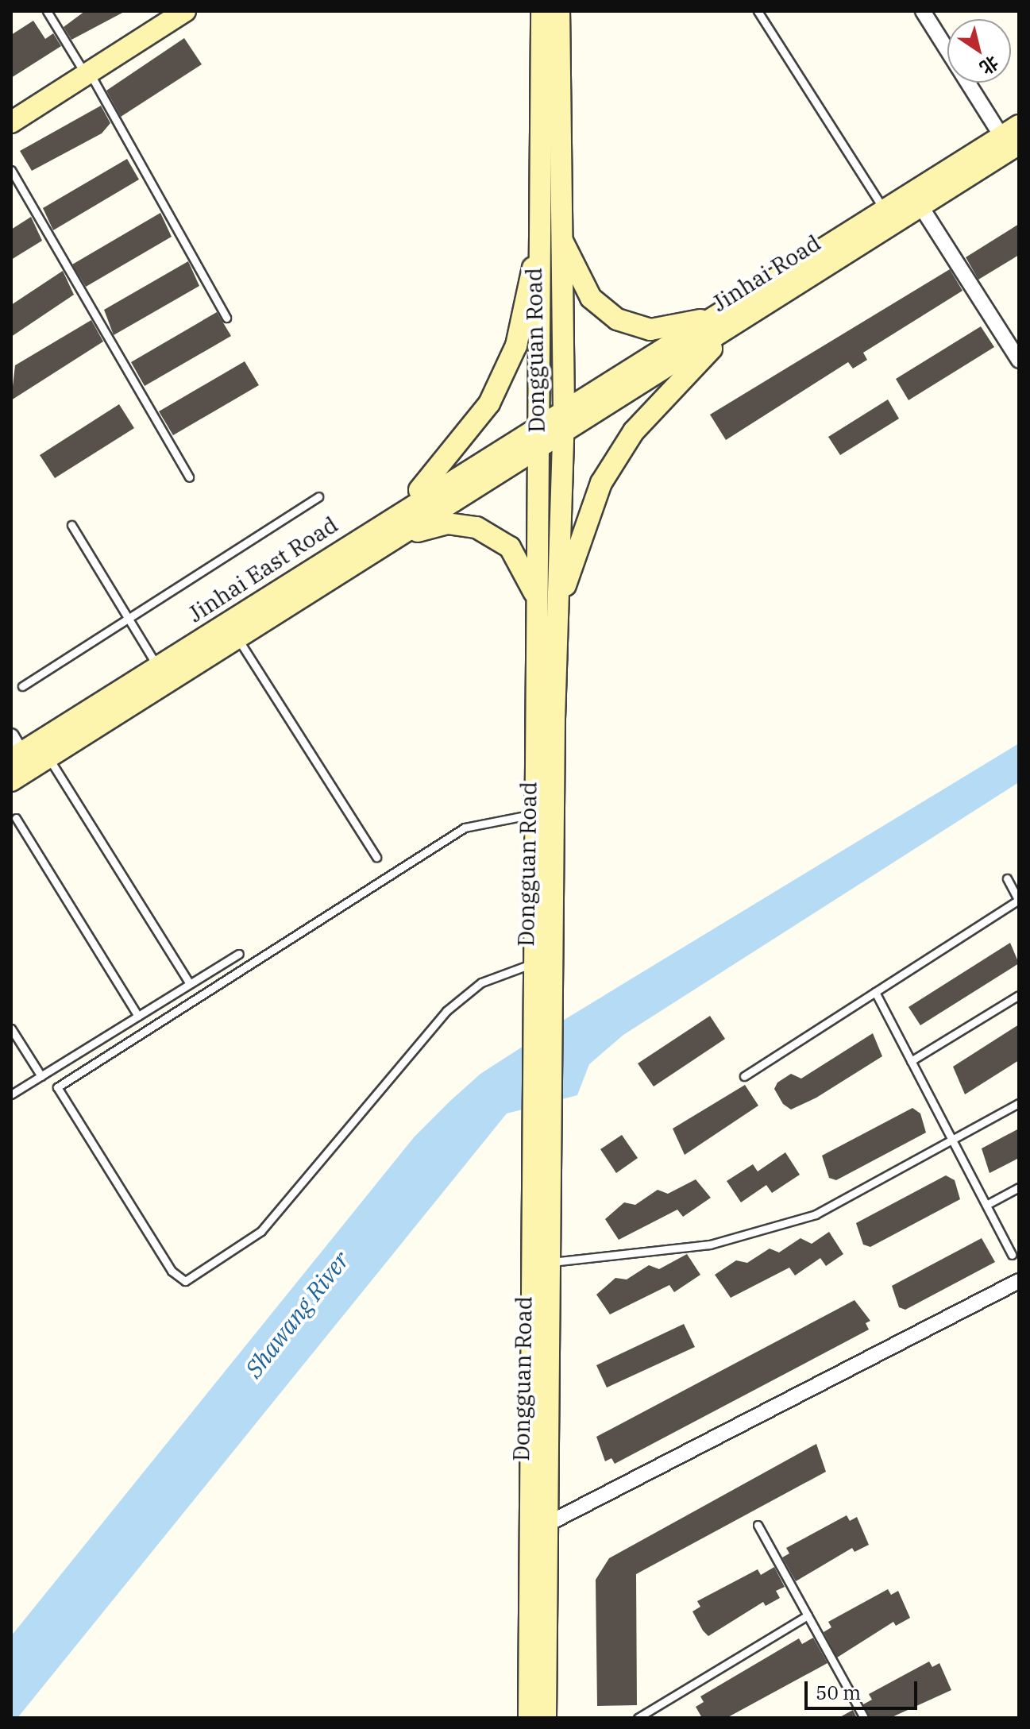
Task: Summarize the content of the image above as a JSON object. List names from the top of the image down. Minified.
{"streets":{"main road":["Jinhai Road","Dongguan Road","Jinhai East Road"]},"crossings":[["Jinhai Road","Dongguan Road"],["Jinhai Road","Jinhai East Road"],["Dongguan Road","Jinhai East Road"]],"water":["Shawang River"],"scale_bar":"50 m","north":"bottom right"}
